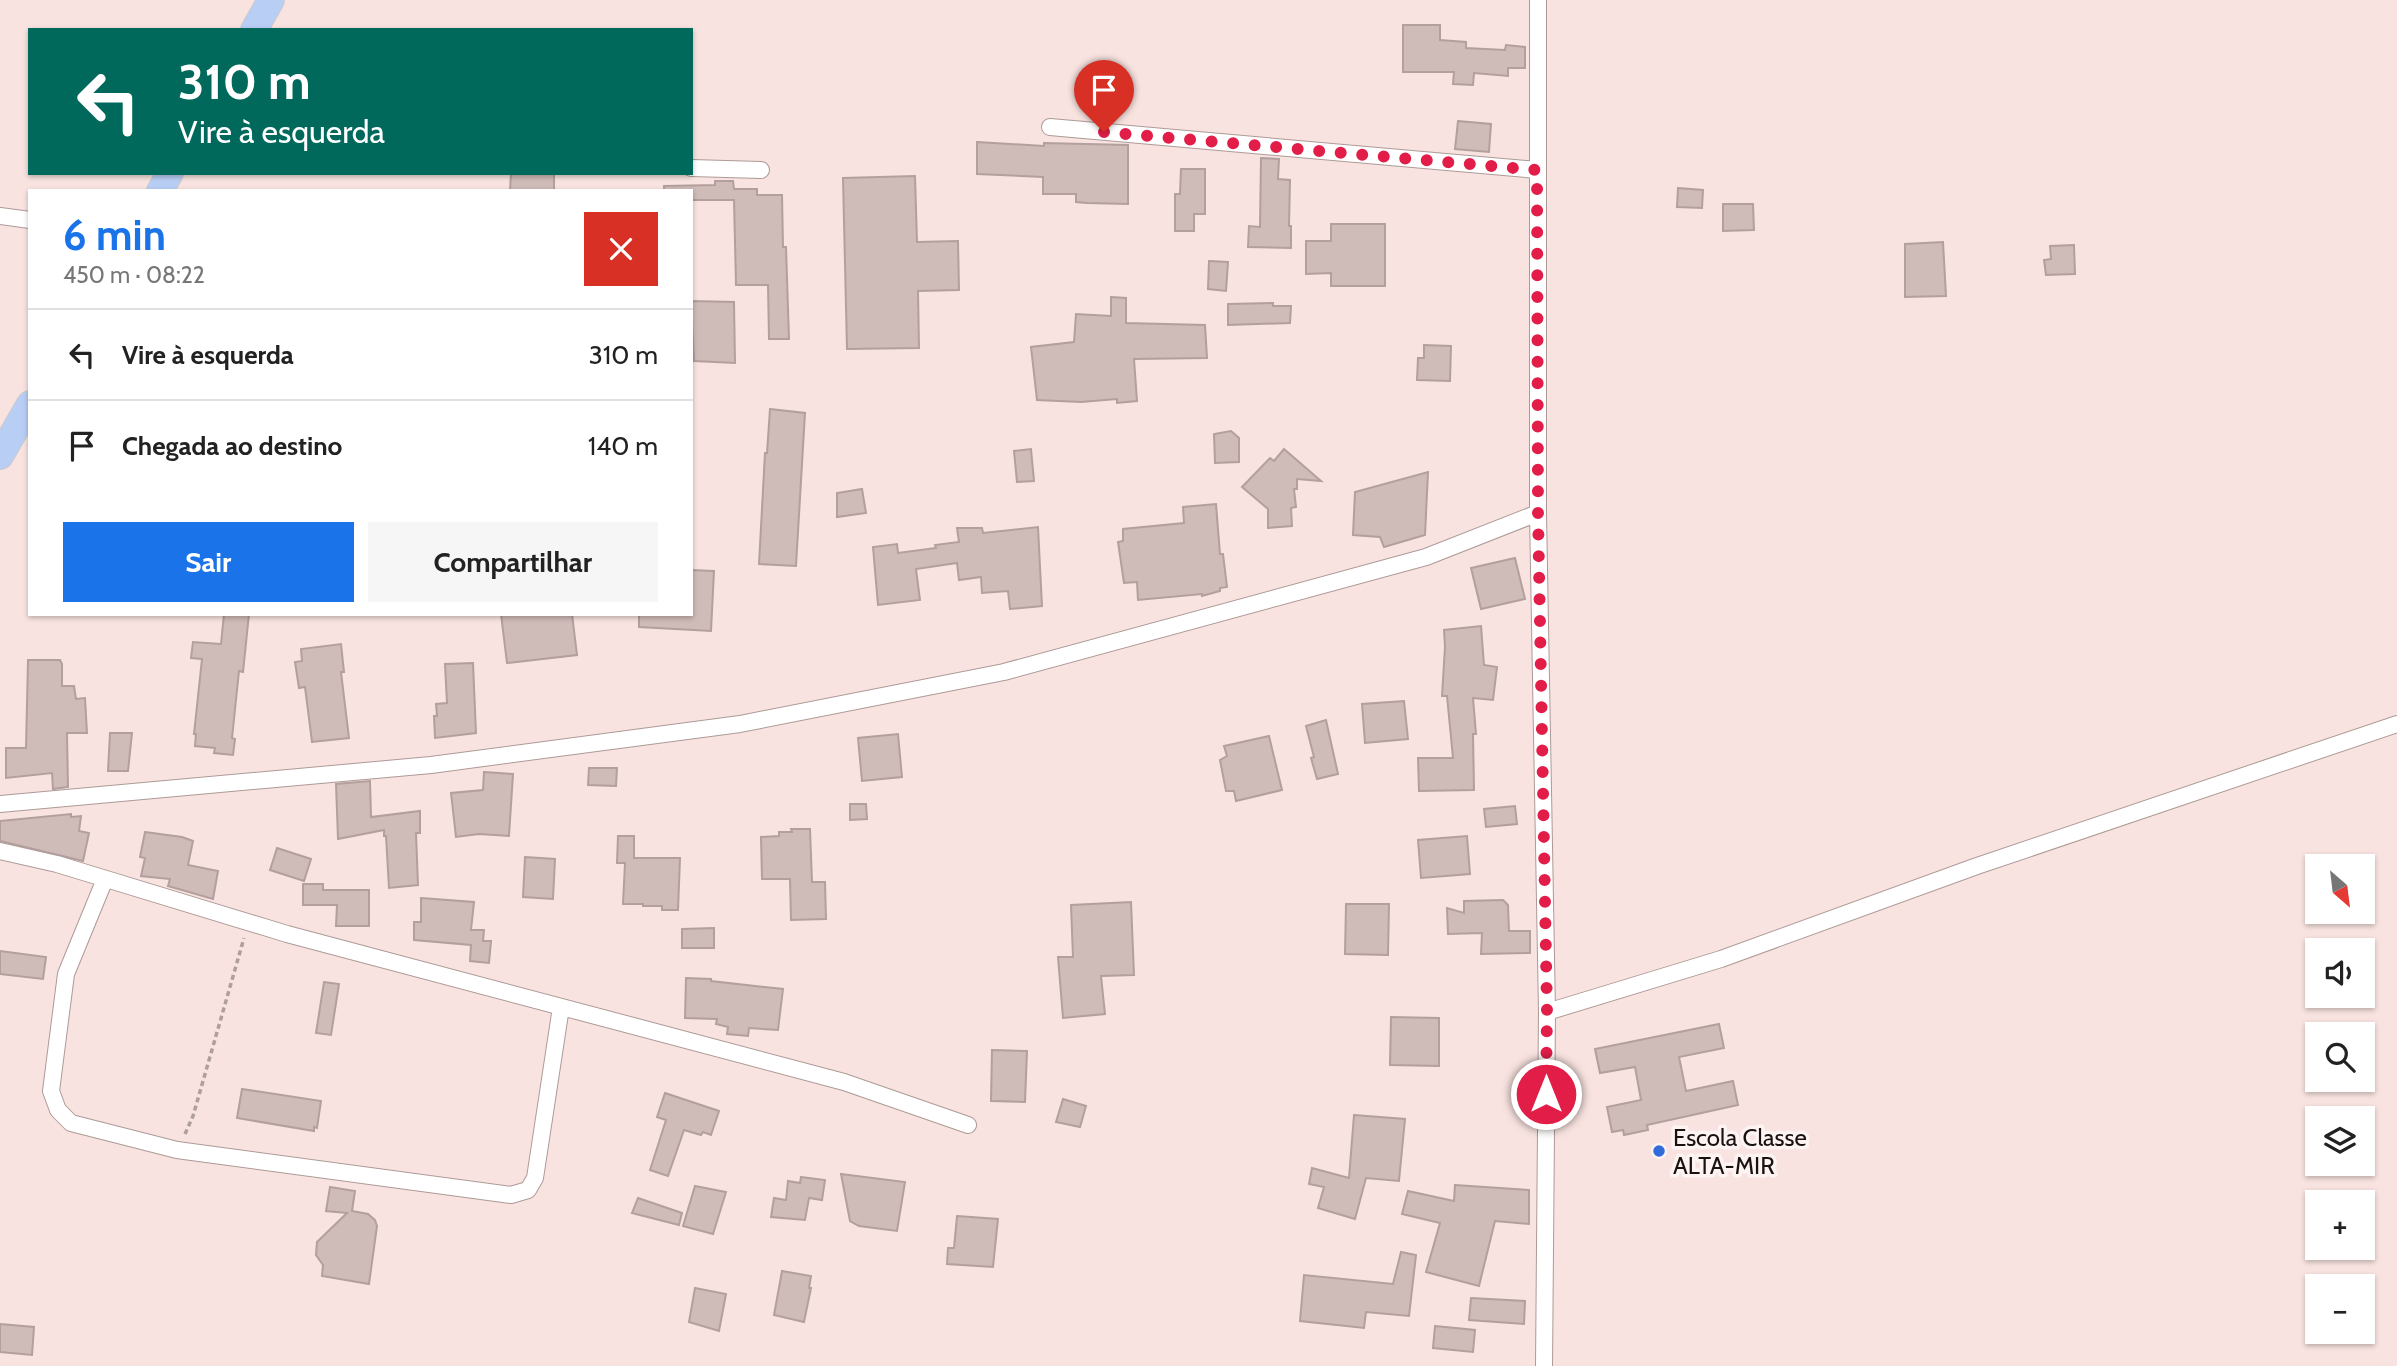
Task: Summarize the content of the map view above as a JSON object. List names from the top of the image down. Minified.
{"places":["Escola Classe ALTA-MIR"],"north":"bottom right","page":{"turn":["310 m","Vire à esquerda"],"heading":["6 min","450 m · 08:22"],"list":[{"name":"Vire à esquerda","value":"310 m"},{"name":"Chegada ao destino","value":"140 m"}],"buttons":["Sair","Compartilhar"],"map_buttons":["+","−"]}}
